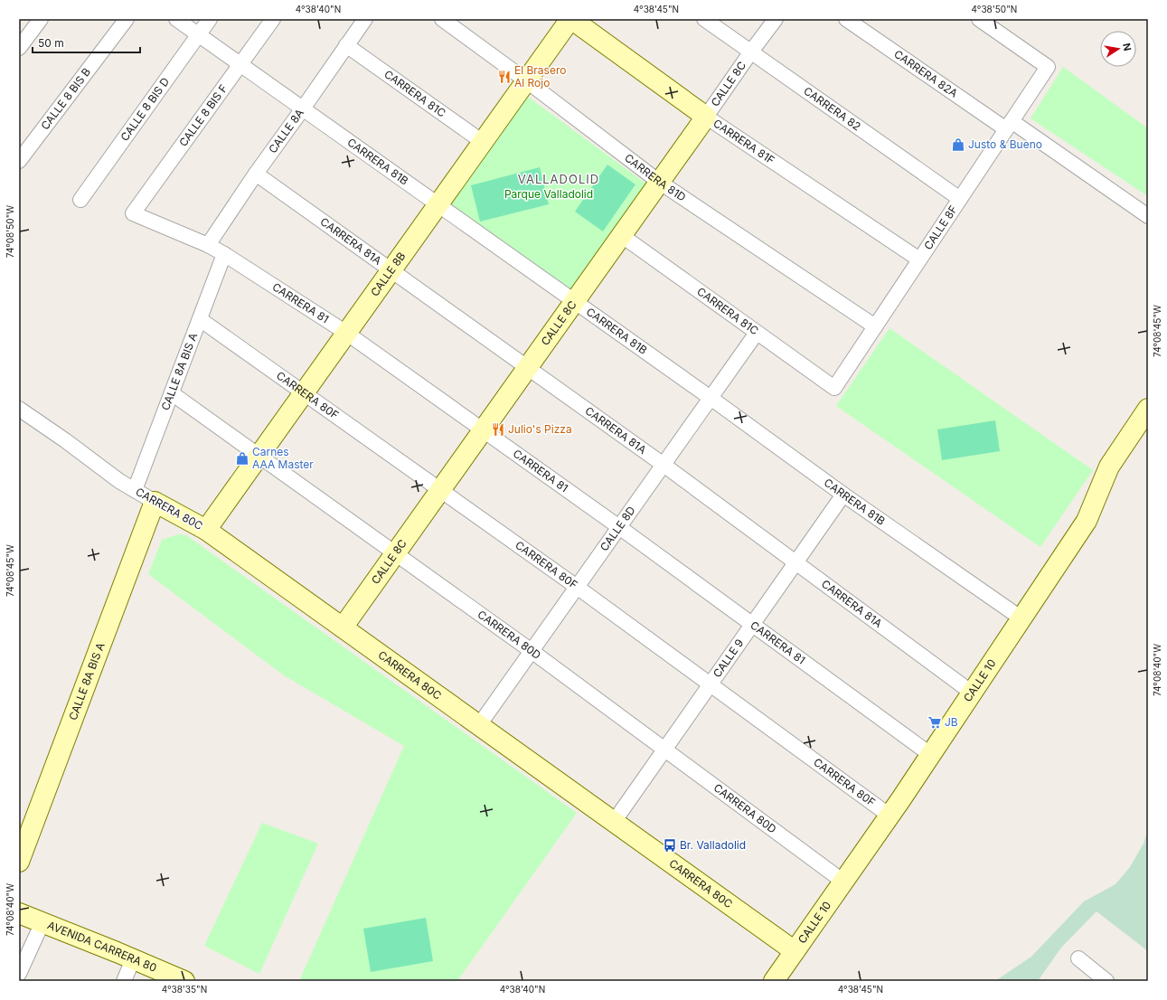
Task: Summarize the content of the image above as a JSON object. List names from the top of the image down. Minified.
{"streets":{"street":["CARRERA 82A","CALLE 8C","CARRERA 81C","CALLE 8 BIS B","CARRERA 82","CALLE 8 BIS D","CALLE 8 BIS F","CALLE 8A","CARRERA 81F","CARRERA 81B","CARRERA 81D","CALLE 8F","CARRERA 81A","CALLE 8B","CARRERA 81","CALLE 8A BIS A","CARRERA 80F","CARRERA 80C","CALLE 8D","CARRERA 80D","CALLE 9","CALLE 10","AVENIDA CARRERA 80"]},"crossings":[["CARRERA 82A","CALLE 8F"],["CALLE 8C","CARRERA 81C"],["CALLE 8C","CARRERA 82"],["CALLE 8C","CARRERA 81F"],["CALLE 8C","CARRERA 81B"],["CALLE 8C","CARRERA 81D"],["CALLE 8C","CARRERA 81A"],["CALLE 8C","CARRERA 81"],["CALLE 8C","CARRERA 80F"],["CALLE 8C","CARRERA 80C"],["CALLE 8C","CARRERA 80D"],["CARRERA 81C","CALLE 8A"],["CARRERA 81C","CALLE 8F"],["CARRERA 81C","CALLE 8B"],["CARRERA 81C","CALLE 8D"],["CARRERA 82","CALLE 8F"],["CALLE 8 BIS D","CARRERA 81B"],["CALLE 8 BIS F","CARRERA 81B"],["CALLE 8 BIS F","CARRERA 81"],["CALLE 8A","CARRERA 81B"],["CALLE 8A","CARRERA 81A"],["CALLE 8A","CARRERA 81"],["CARRERA 81F","CALLE 8F"],["CARRERA 81F","CALLE 8B"],["CARRERA 81B","CALLE 8B"],["CARRERA 81B","CALLE 8D"],["CARRERA 81B","CALLE 9"],["CARRERA 81B","CALLE 10"],["CARRERA 81D","CALLE 8F"],["CARRERA 81D","CALLE 8B"],["CARRERA 81A","CALLE 8B"],["CARRERA 81A","CALLE 8D"],["CARRERA 81A","CALLE 9"],["CARRERA 81A","CALLE 10"],["CALLE 8B","CARRERA 81"],["CALLE 8B","CARRERA 80F"],["CALLE 8B","CARRERA 80C"],["CALLE 8B","CARRERA 80D"],["CARRERA 81","CALLE 8A BIS A"],["CARRERA 81","CALLE 8D"],["CARRERA 81","CALLE 9"],["CARRERA 81","CALLE 10"],["CALLE 8A BIS A","CARRERA 80F"],["CALLE 8A BIS A","CARRERA 80C"],["CALLE 8A BIS A","CARRERA 80D"],["CARRERA 80F","CALLE 8D"],["CARRERA 80F","CALLE 9"],["CARRERA 80F","CALLE 10"],["CARRERA 80C","CALLE 8D"],["CARRERA 80C","CALLE 9"],["CARRERA 80C","CALLE 10"],["CALLE 8D","CARRERA 80D"],["CARRERA 80D","CALLE 9"],["CARRERA 80D","CALLE 10"]],"districts":["VALLADOLID"],"parks":["Parque Valladolid"],"places":{"restaurant":["El Brasero Al Rojo","Julio's Pizza"],"shop":["Justo & Bueno","Carnes AAA Master"],"supermarket":["JB"],"bus stop":["Br. Valladolid"]},"scale_bar":"50 m","north":"right","coordinates":["4°38'40\"N","4°38'45\"N","4°38'50\"N","74°08'50\"W","74°08'45\"W","74°08'40\"W","4°38'35\"N"]}
